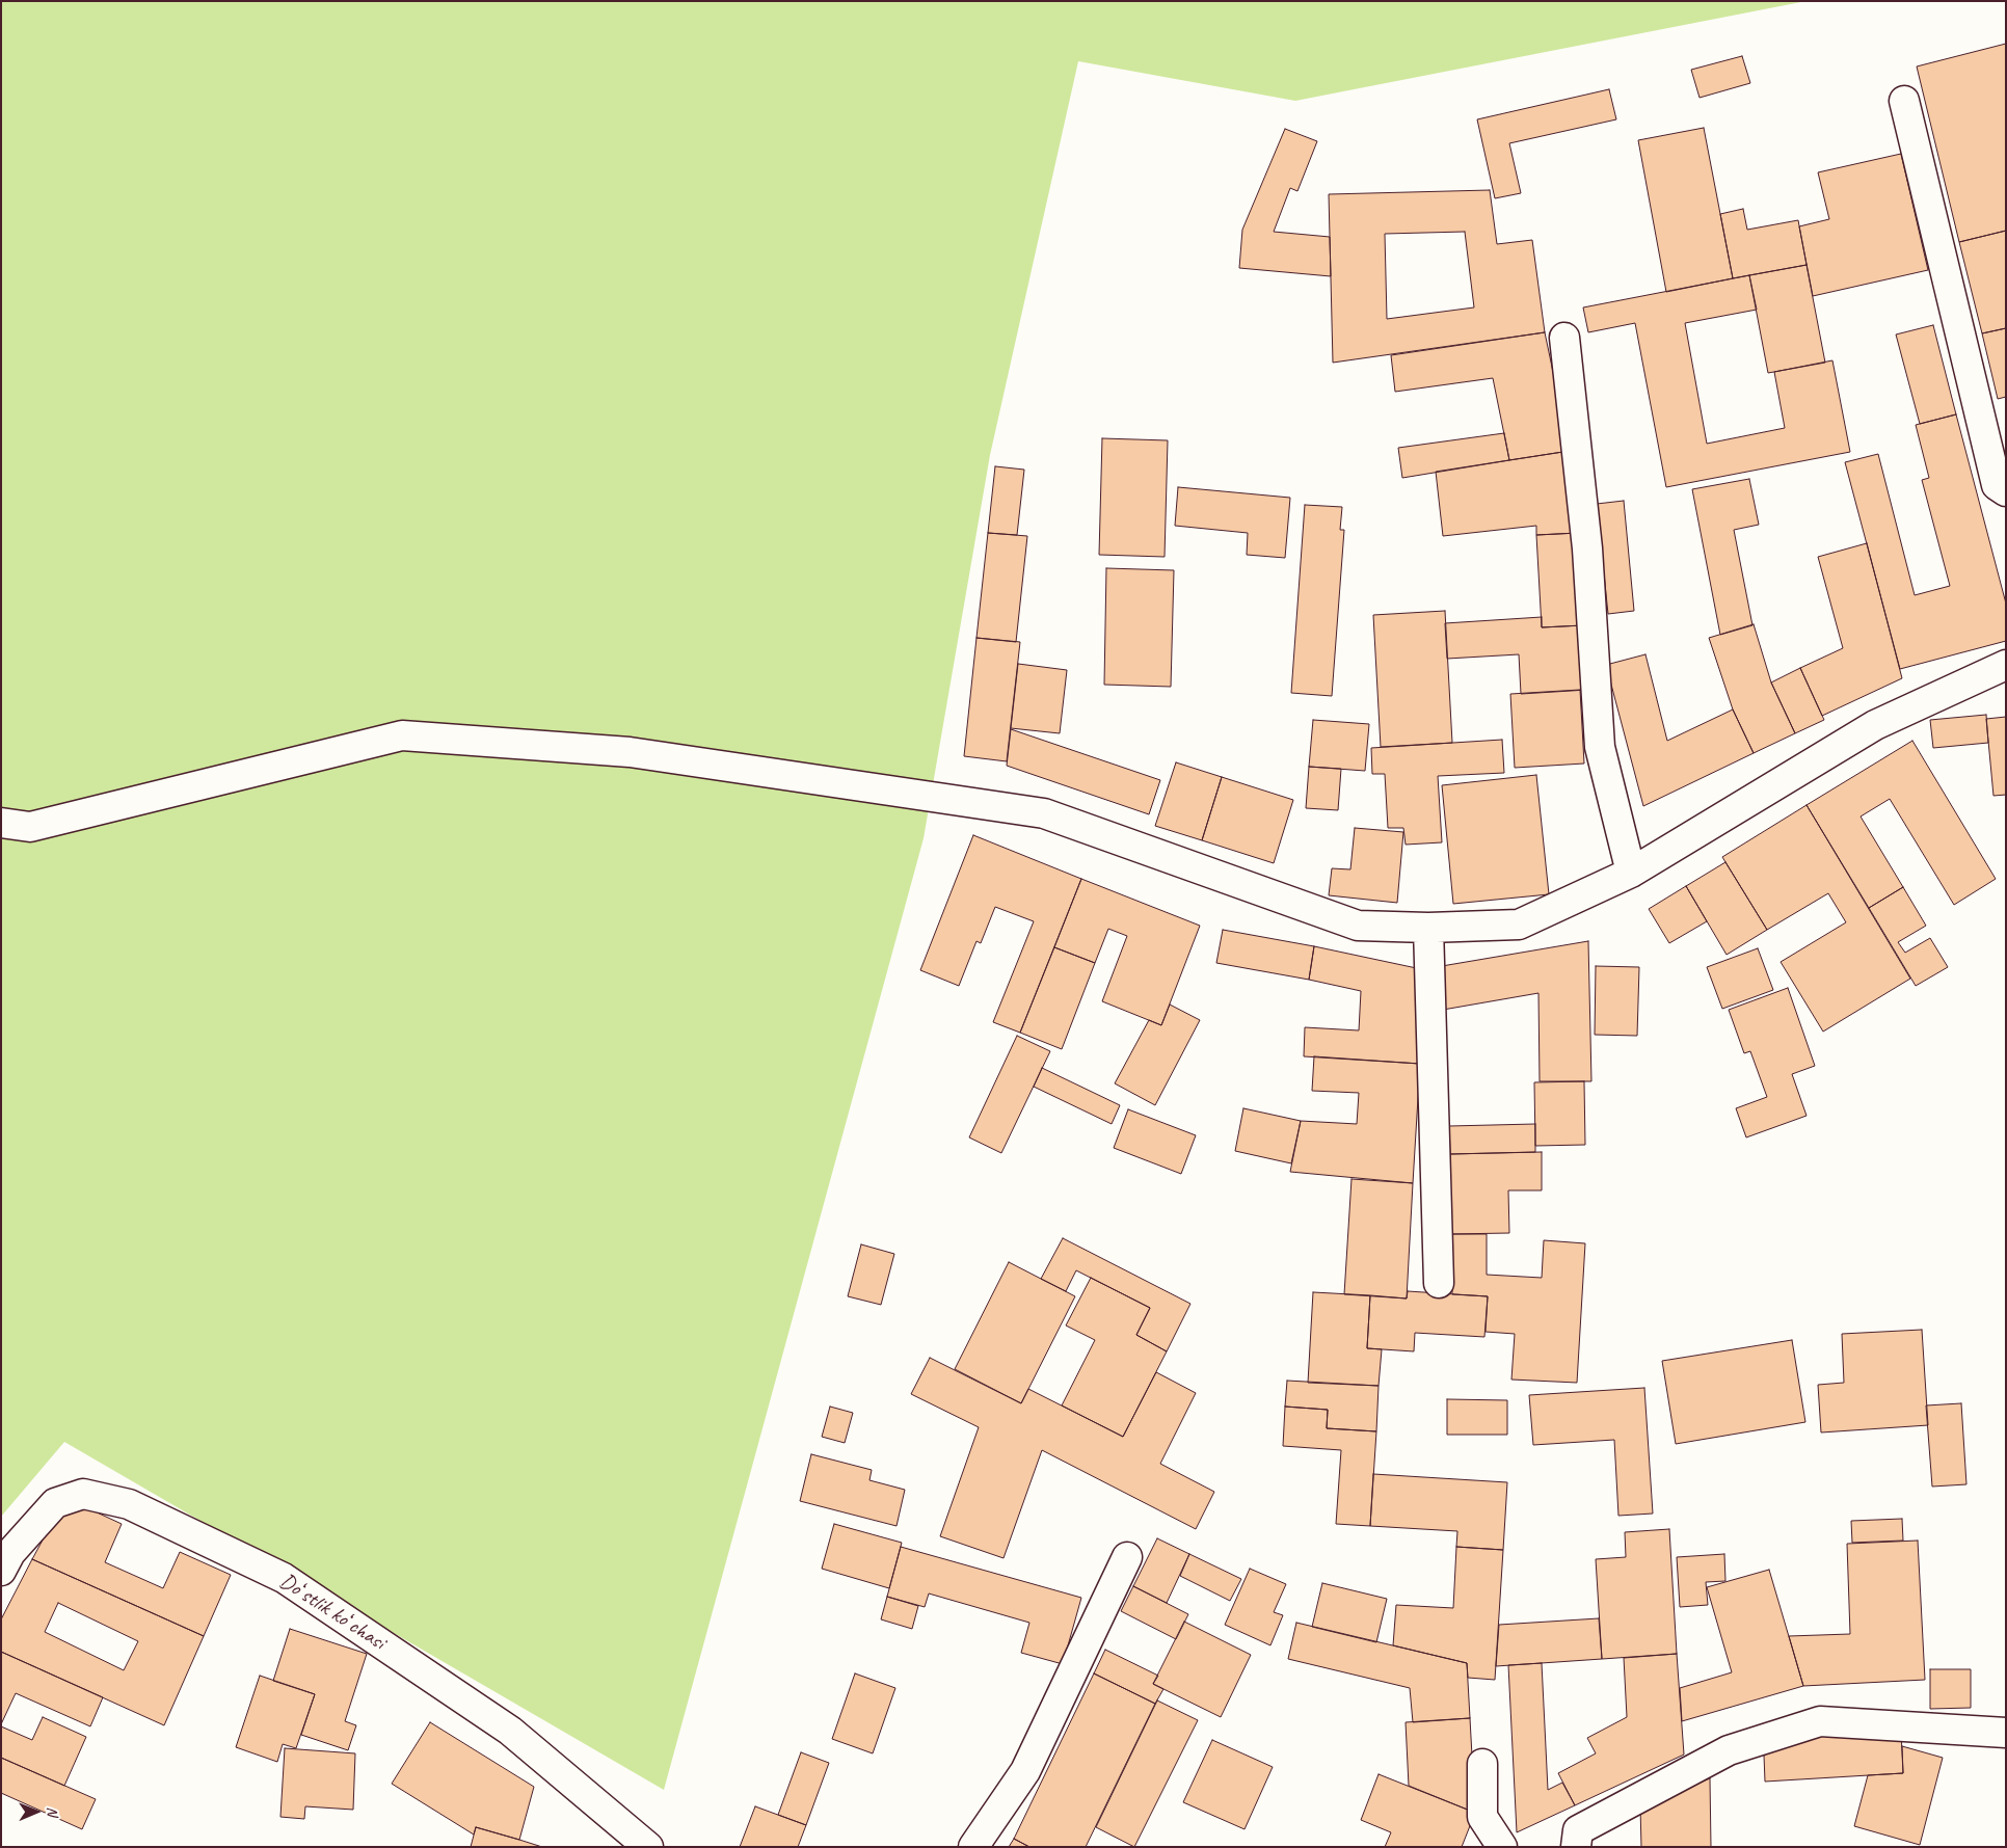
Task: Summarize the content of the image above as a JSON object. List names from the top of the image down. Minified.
{"streets":{"street":["Doʻstlik koʻchasi"]},"north":"right"}
